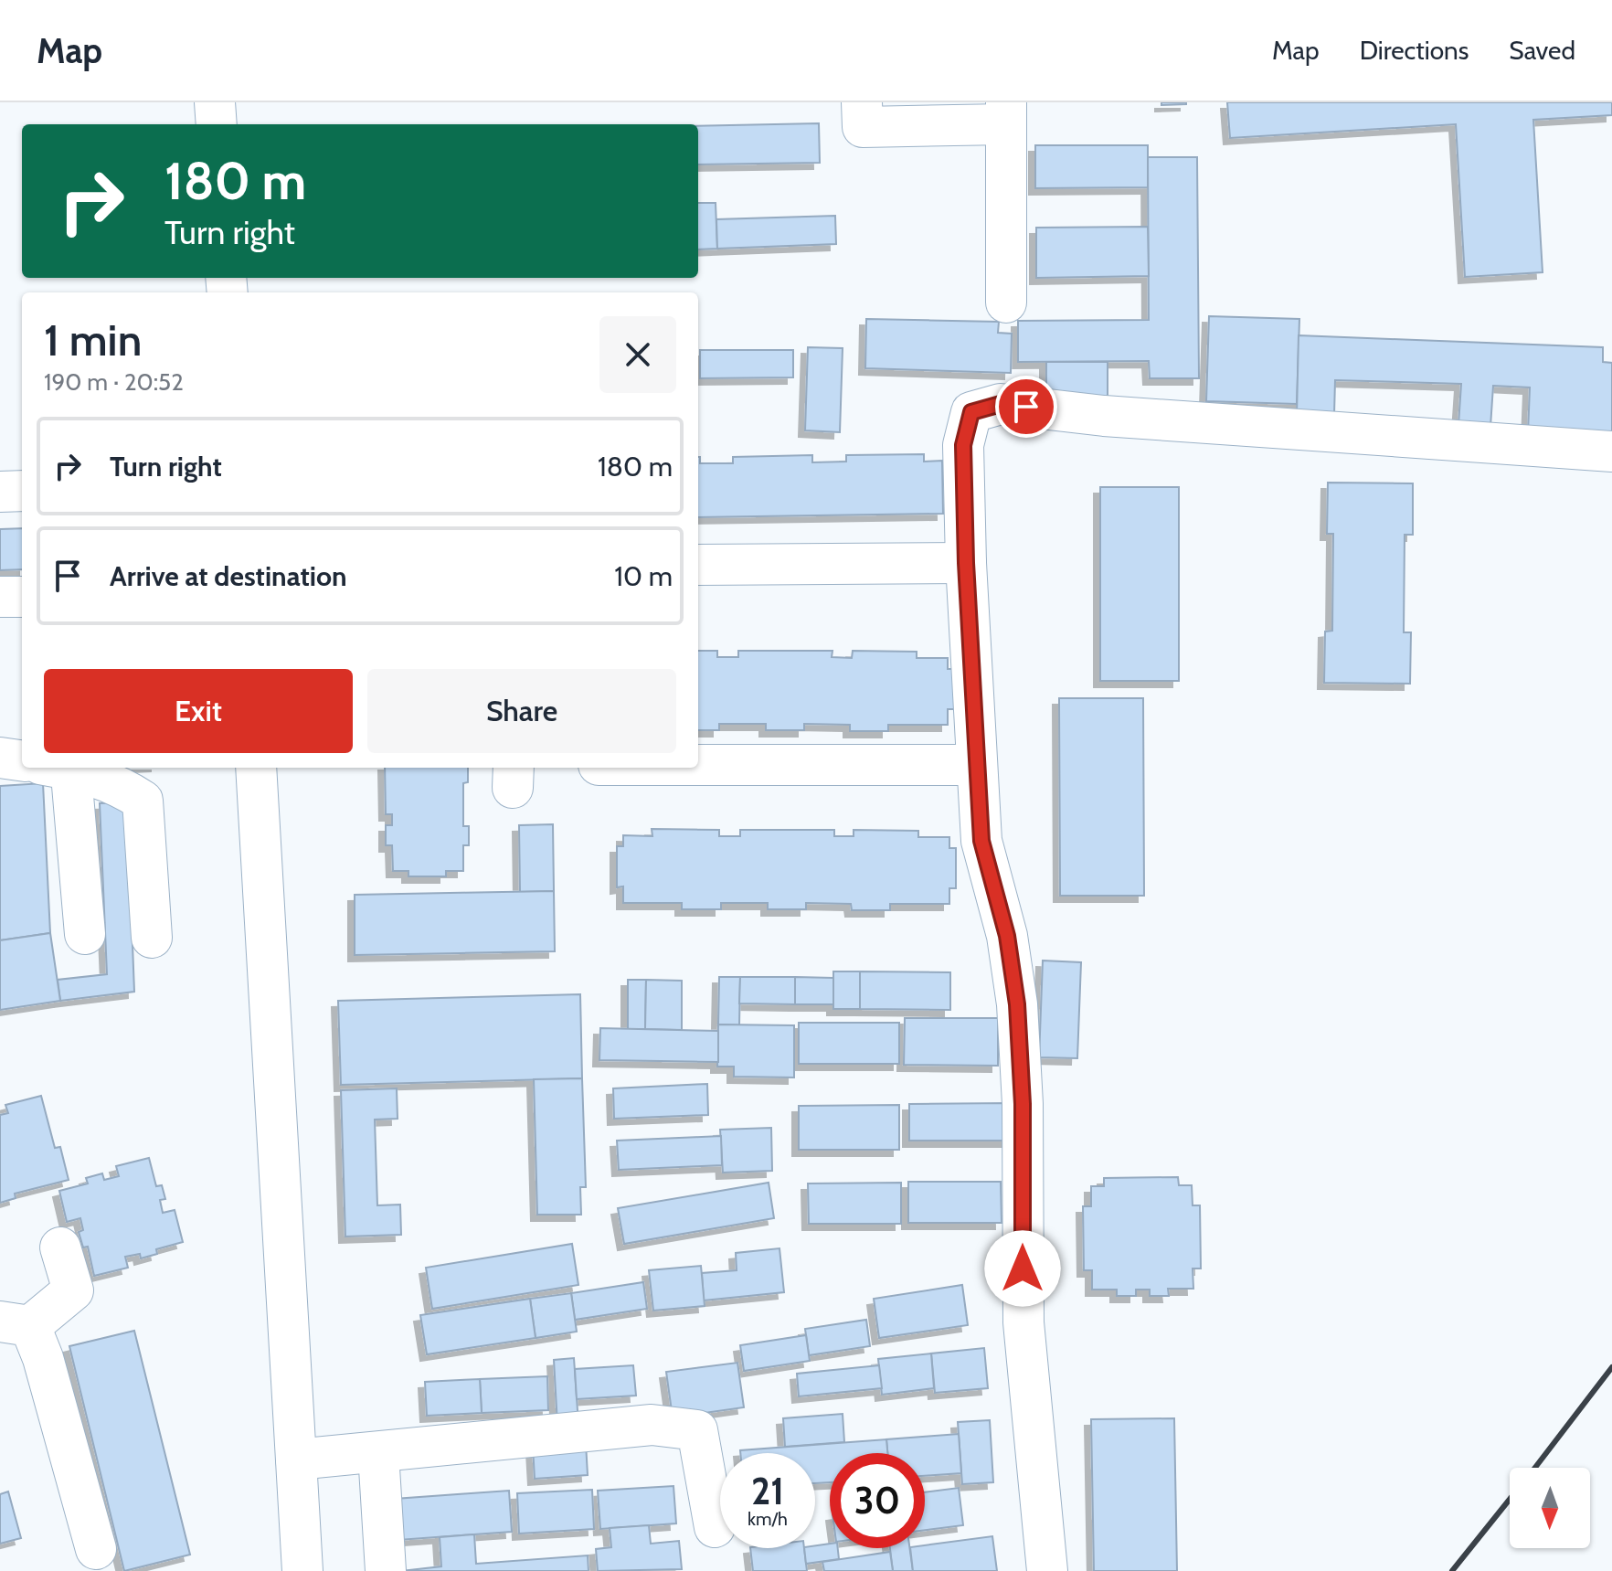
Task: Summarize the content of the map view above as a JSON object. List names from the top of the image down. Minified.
{"north":"bottom","page":{"header":"Map","nav":["Map","Directions","Saved"],"turn":["180 m","Turn right"],"heading":["1 min","190 m · 20:52"],"list":[{"name":"Turn right","value":"180 m"},{"name":"Arrive at destination","value":"10 m"}],"buttons":["Exit","Share"],"speed":"21 km/h","limit":"30"}}
